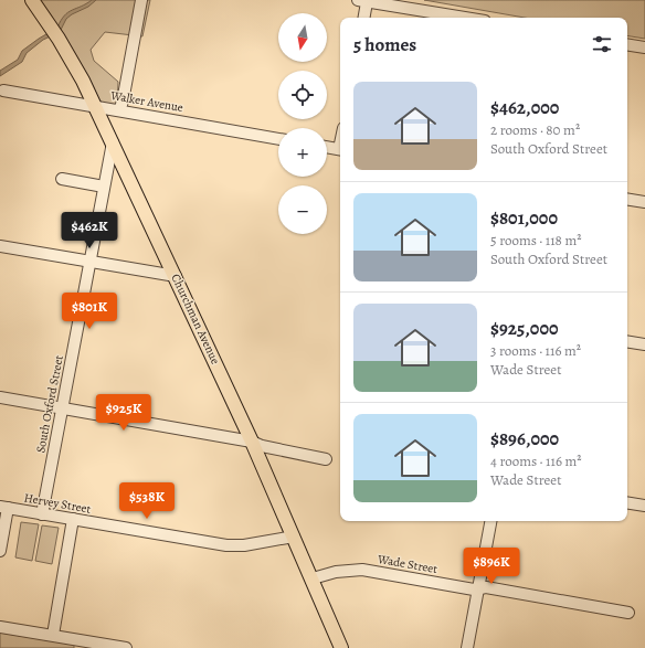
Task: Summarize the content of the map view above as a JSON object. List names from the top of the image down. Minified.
{"streets":{"main road":["Churchman Avenue"],"street":["Walker Avenue","South Oxford Street","Hervey Street","Wade Street"]},"crossings":[["Walker Avenue","Churchman Avenue"],["Churchman Avenue","South Oxford Street"],["Churchman Avenue","Hervey Street"],["Churchman Avenue","Wade Street"],["South Oxford Street","Hervey Street"]],"north":"bottom","page":{"map_buttons":["+","−"],"heading":"5 homes","list":[{"name":"$462,000","note":"2 rooms · 80 m² · South Oxford Street"},{"name":"$801,000","note":"5 rooms · 118 m² · South Oxford Street"},{"name":"$925,000","note":"3 rooms · 116 m² · Wade Street"},{"name":"$896,000","note":"4 rooms · 116 m² · Wade Street"}],"price":["$462K","$801K","$925K","$538K","$896K"]}}
